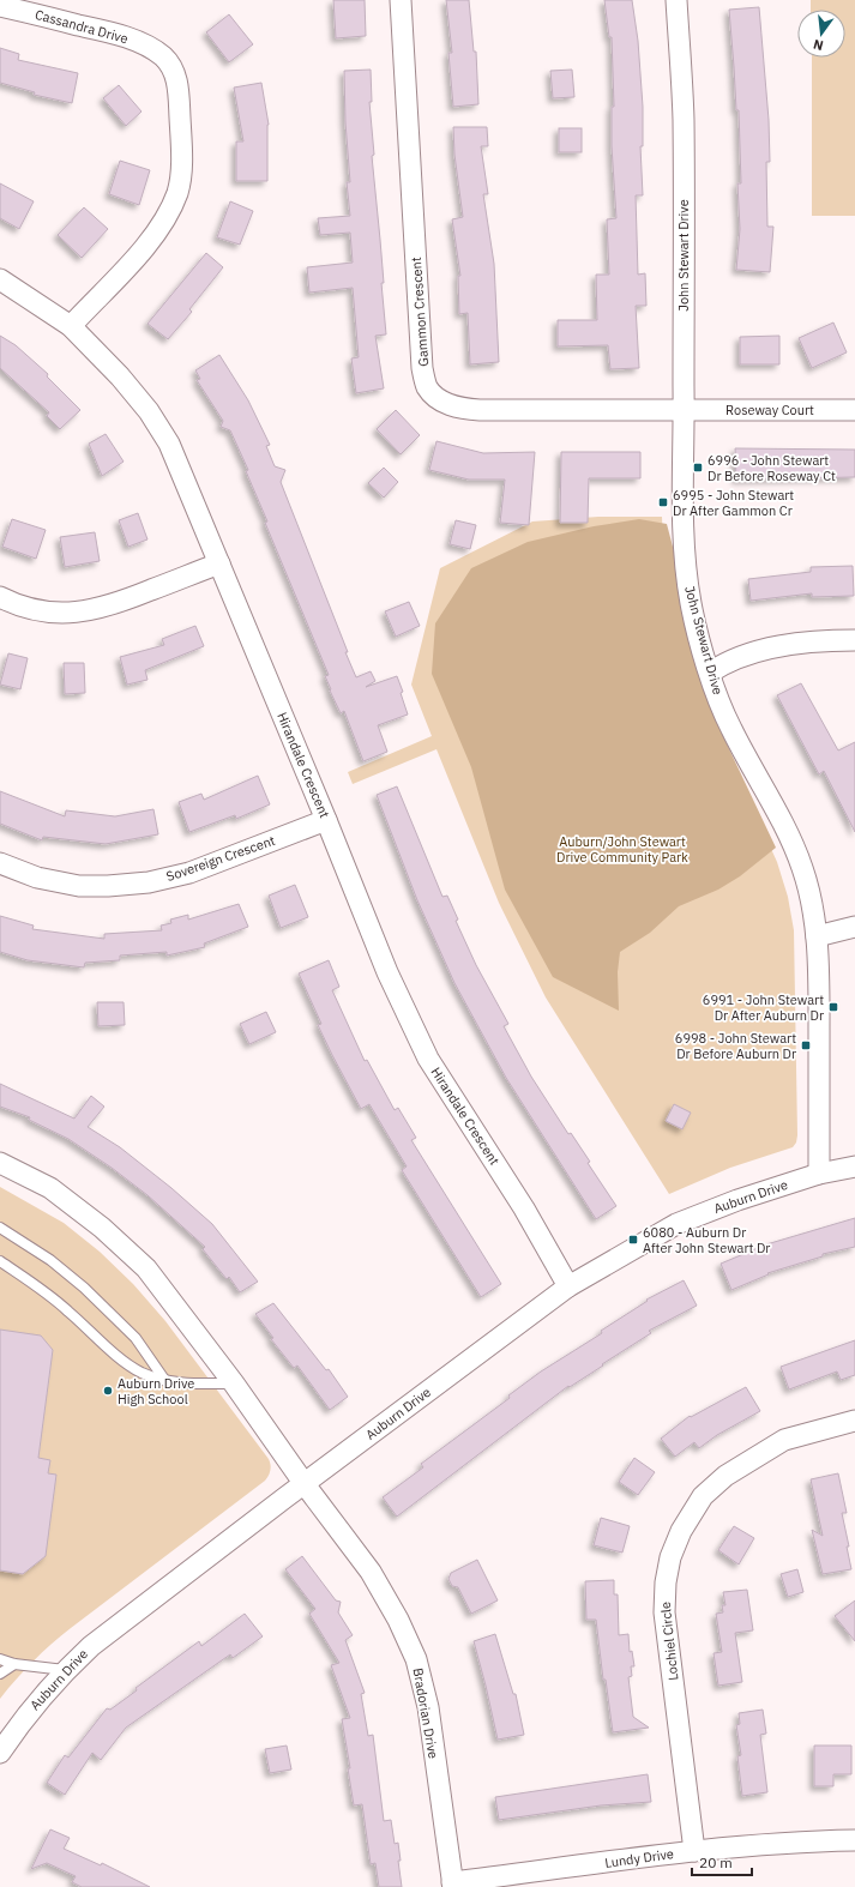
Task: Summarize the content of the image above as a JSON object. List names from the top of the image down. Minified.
{"streets":{"street":["Cassandra Drive","John Stewart Drive","Gammon Crescent","Roseway Court","Hirandale Crescent","Sovereign Crescent","Auburn Drive","Lochiel Circle","Bradorian Drive","Lundy Drive"]},"crossings":[["Cassandra Drive","Hirandale Crescent"],["John Stewart Drive","Gammon Crescent"],["John Stewart Drive","Roseway Court"],["John Stewart Drive","Auburn Drive"],["Gammon Crescent","Roseway Court"],["Hirandale Crescent","Sovereign Crescent"],["Hirandale Crescent","Auburn Drive"],["Auburn Drive","Bradorian Drive"],["Lochiel Circle","Lundy Drive"],["Bradorian Drive","Lundy Drive"]],"parks":["Auburn/John Stewart Drive Community Park"],"places":{"transit":["6996 - John Stewart Dr Before Roseway Ct","6995 - John Stewart Dr After Gammon Cr","6991 - John Stewart Dr After Auburn Dr","6998 - John Stewart Dr Before Auburn Dr","6080 - Auburn Dr After John Stewart Dr"],"other":["Auburn Drive High School"]},"scale_bar":"20 m","north":"bottom"}
